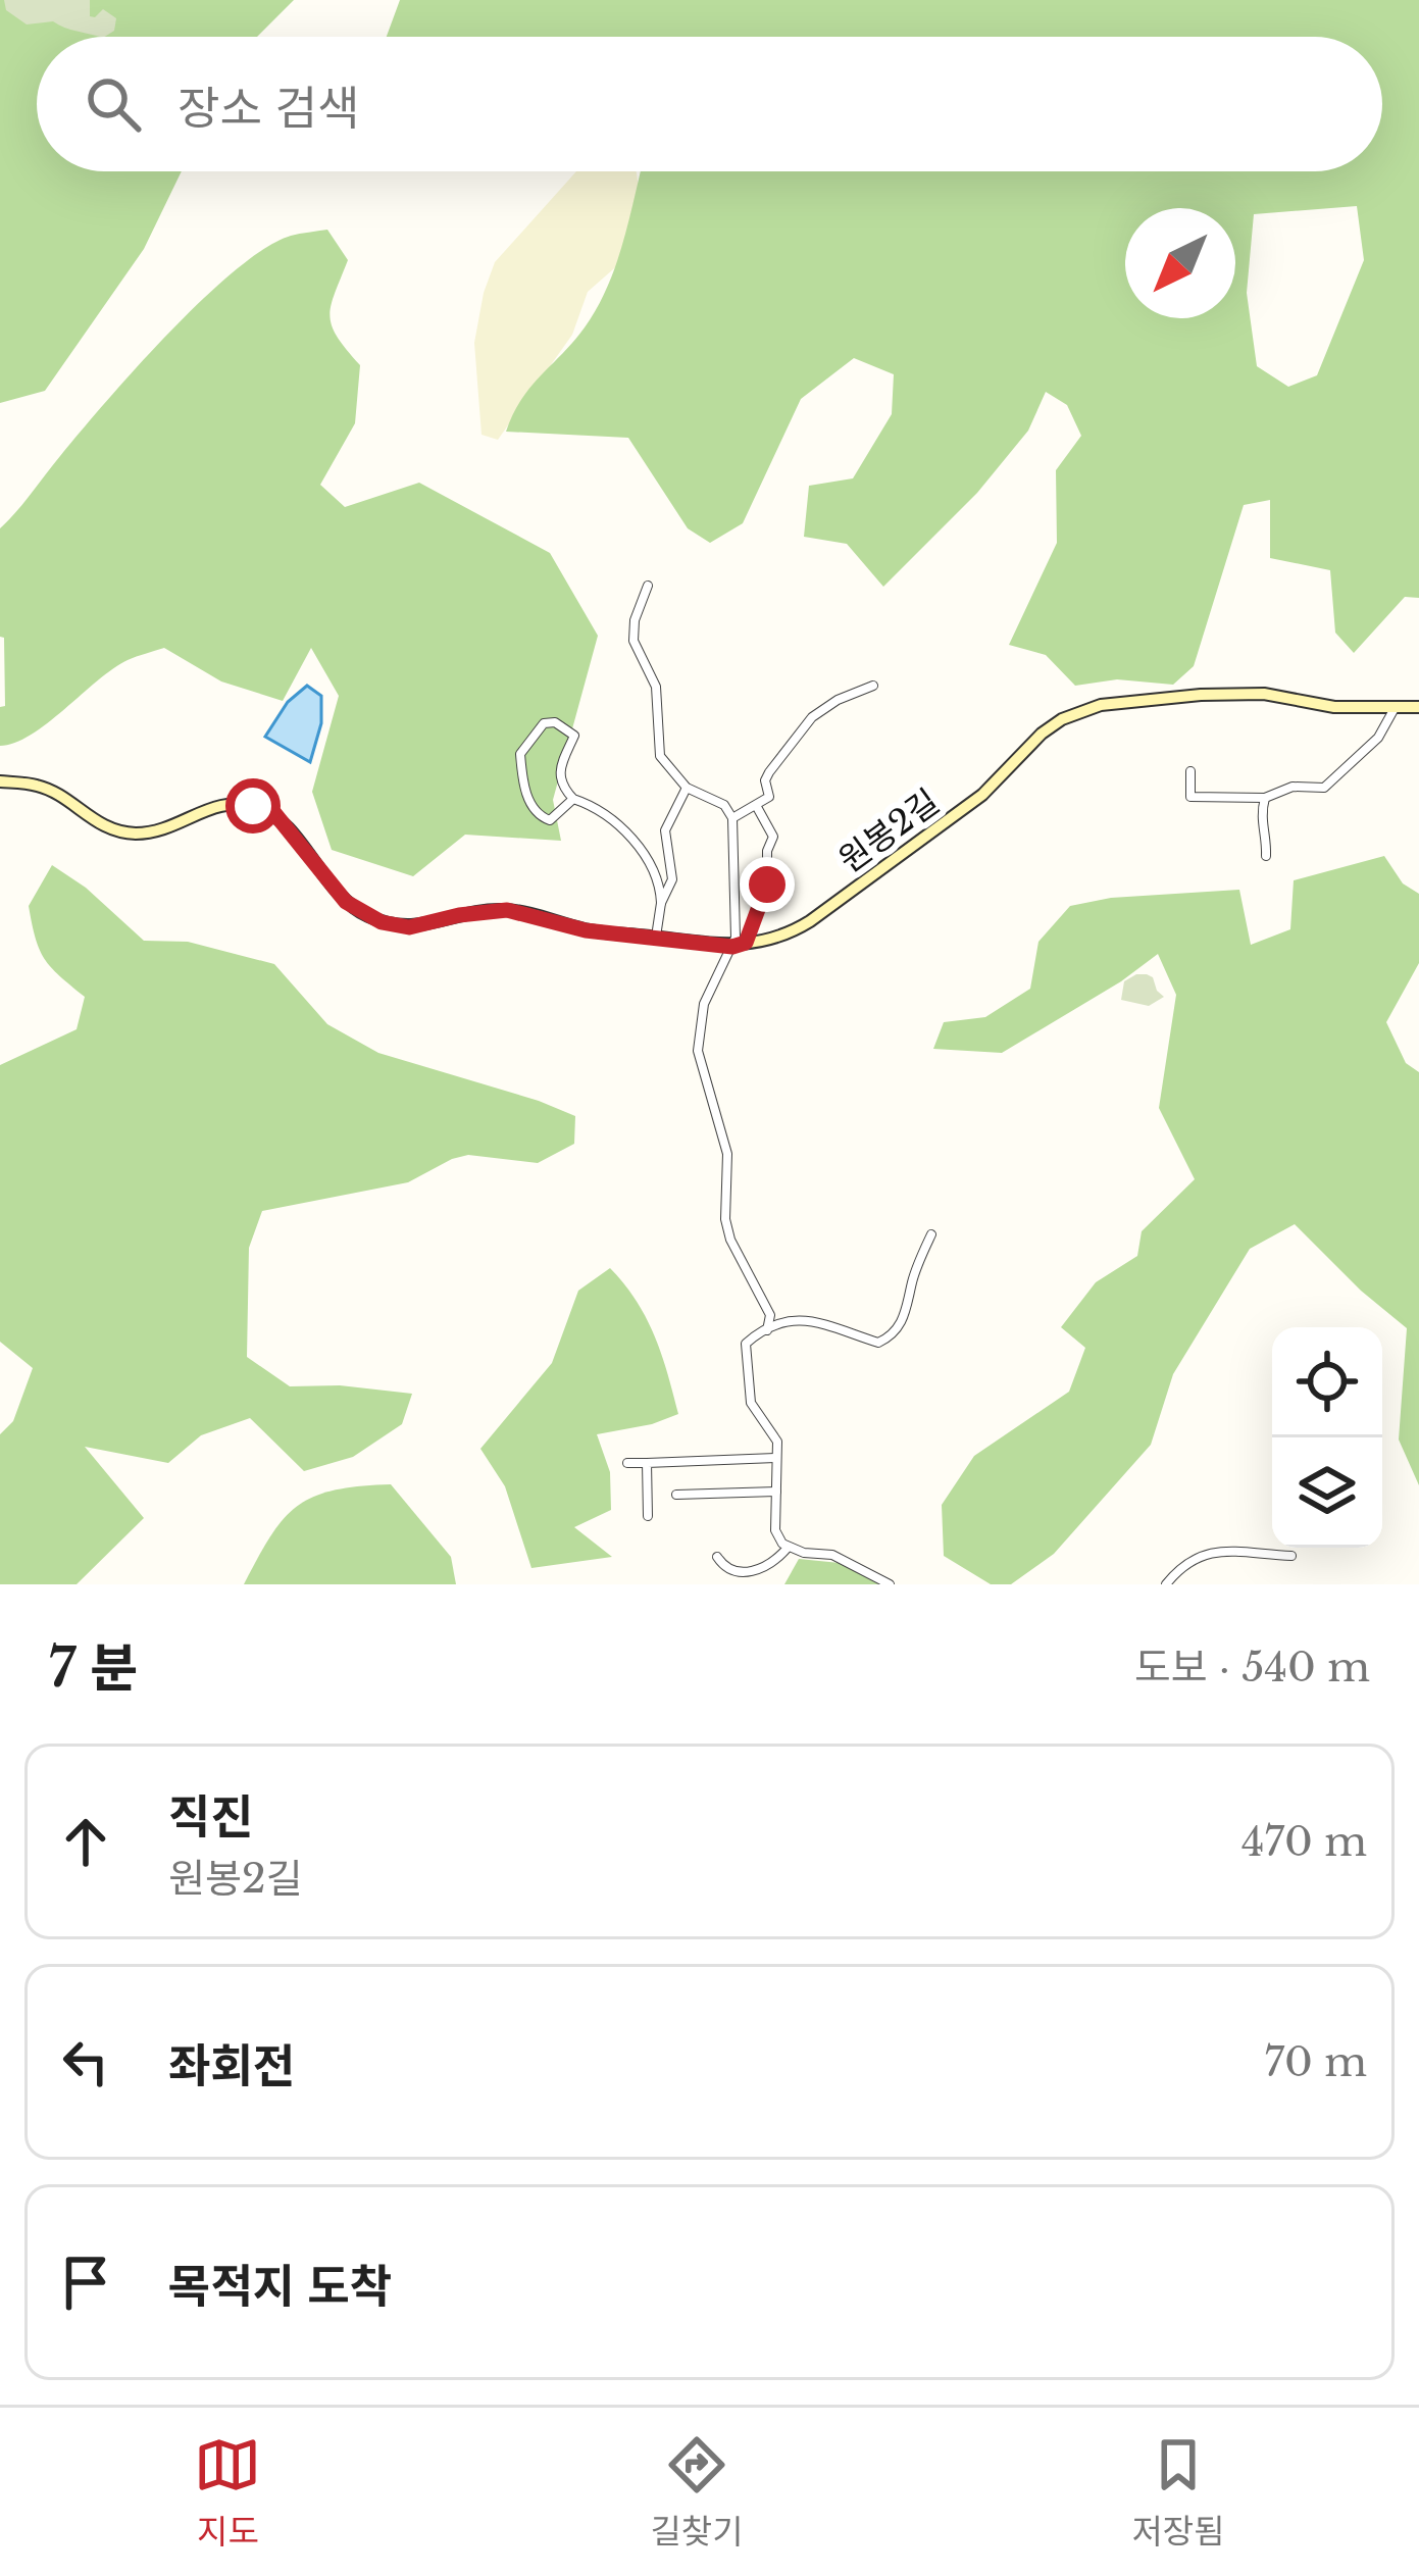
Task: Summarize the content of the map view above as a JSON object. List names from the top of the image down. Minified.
{"streets":{"main road":["원봉2길"]},"north":"bottom left","page":{"search":"장소 검색","heading":["7 분","도보 · 540 m"],"list":[["직진","원봉2길","470 m"],["좌회전","70 m"],"목적지 도착"],"nav":["지도","길찾기","저장됨"]}}
